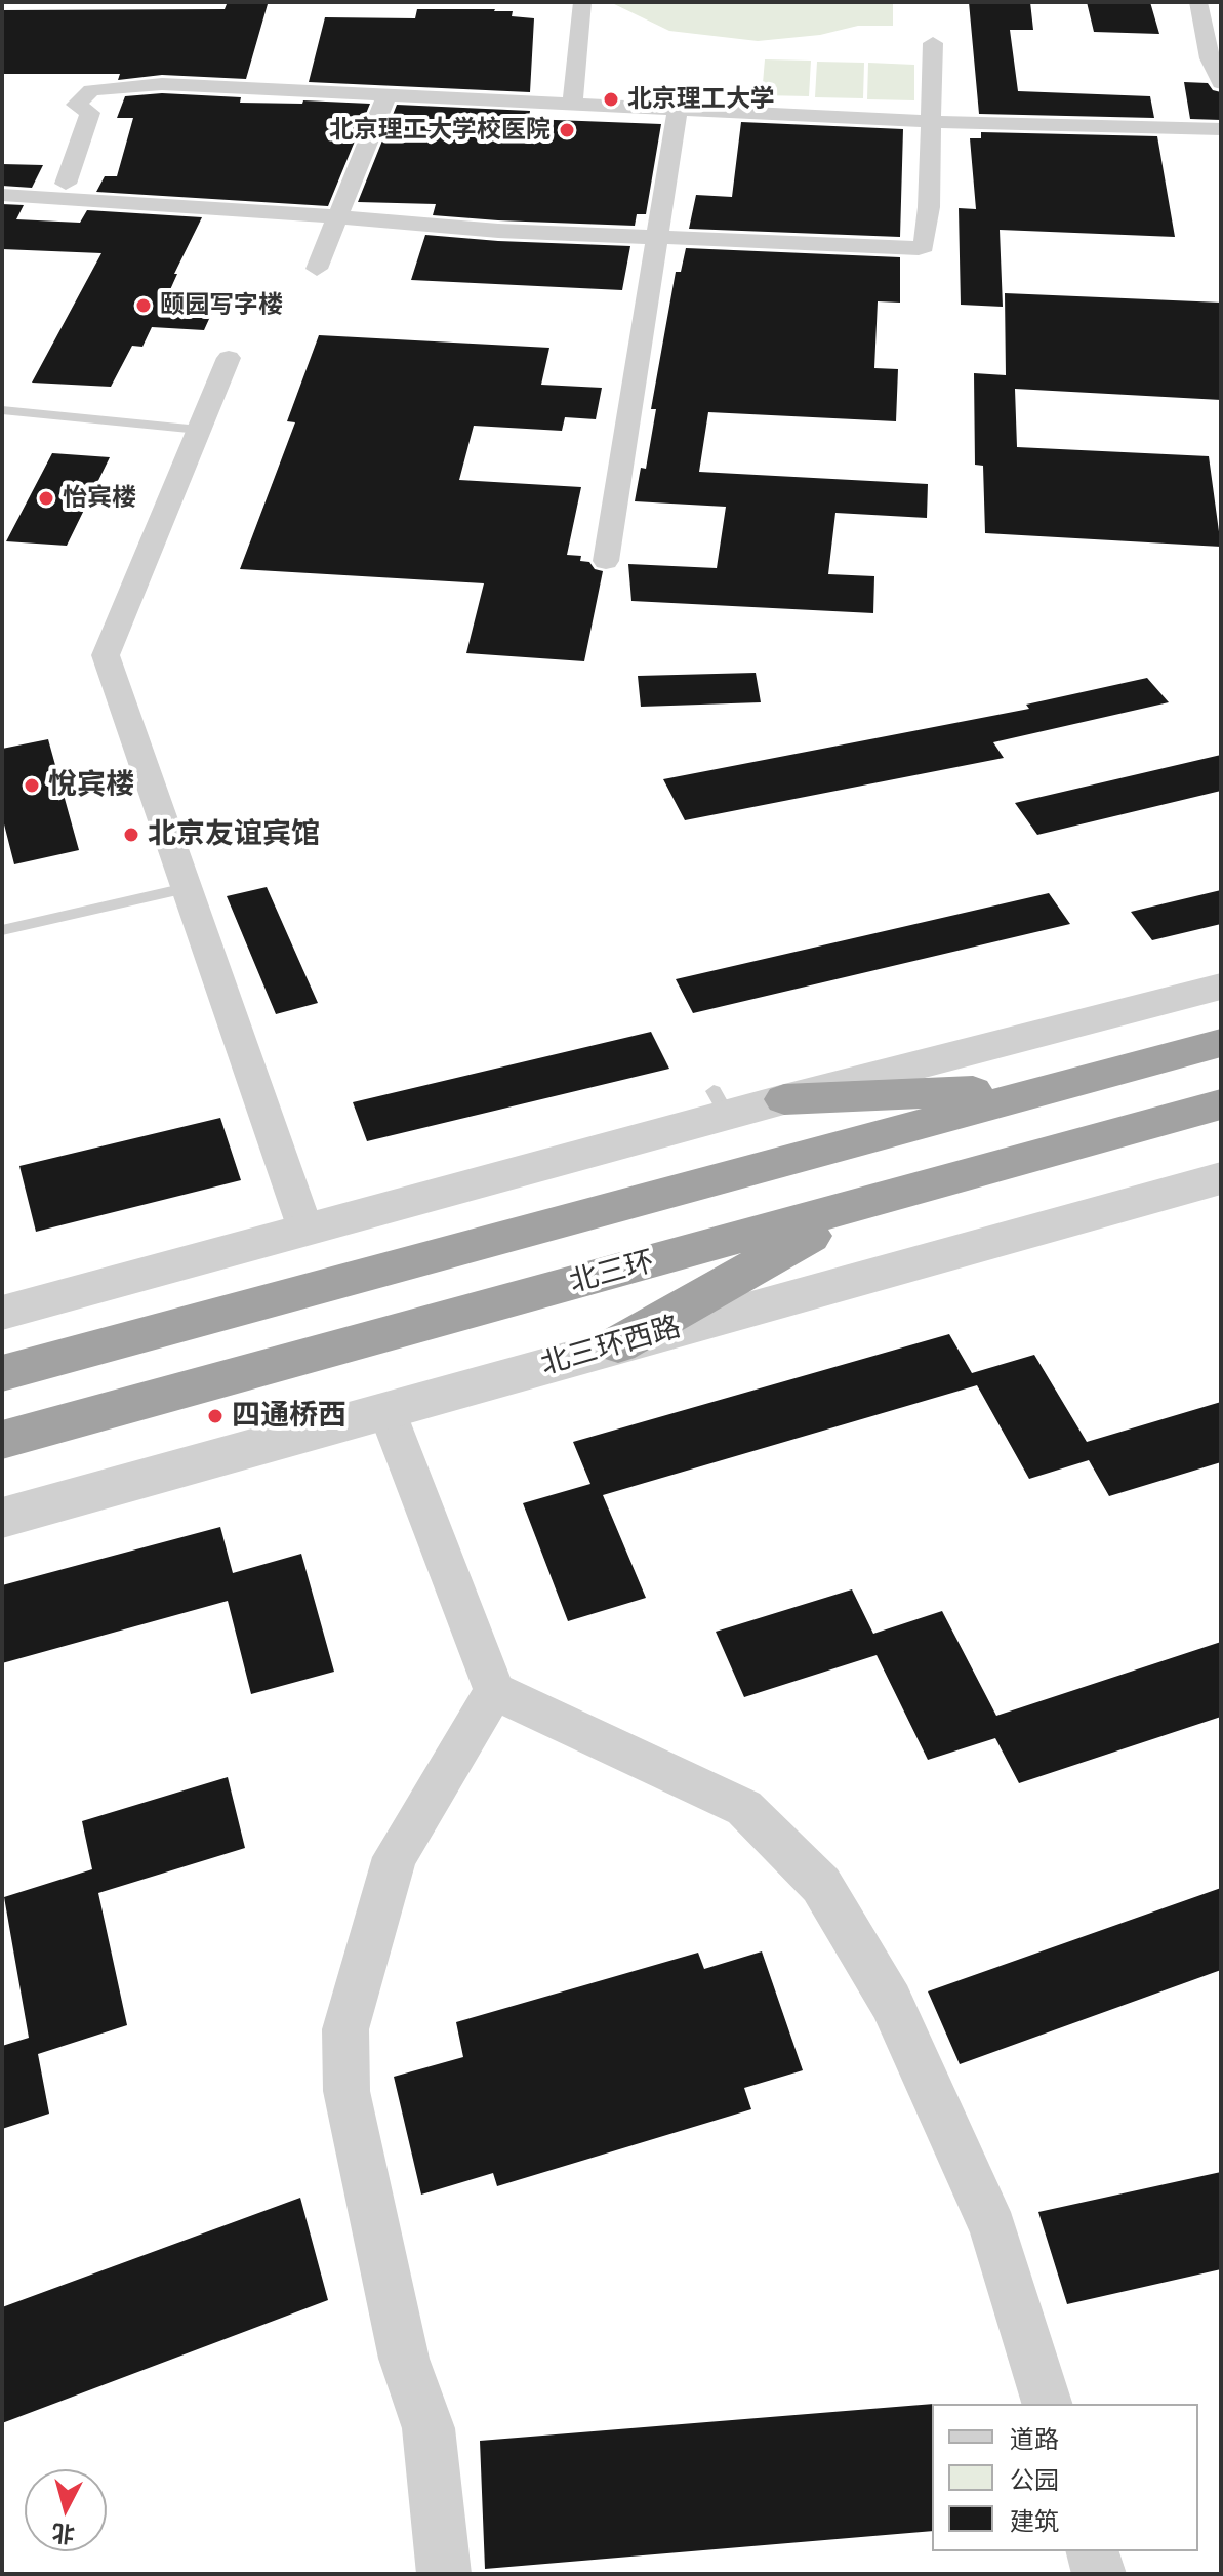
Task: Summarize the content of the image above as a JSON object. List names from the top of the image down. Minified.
{"streets":{"highway":["北三环"],"street":["北三环西路"]},"places":["北京理工大学","北京理工大学校医院","颐园写字楼","怡宾楼","悅宾楼","北京友谊宾馆","四通桥西"],"legend":["道路","公园","建筑"],"north":"bottom"}
